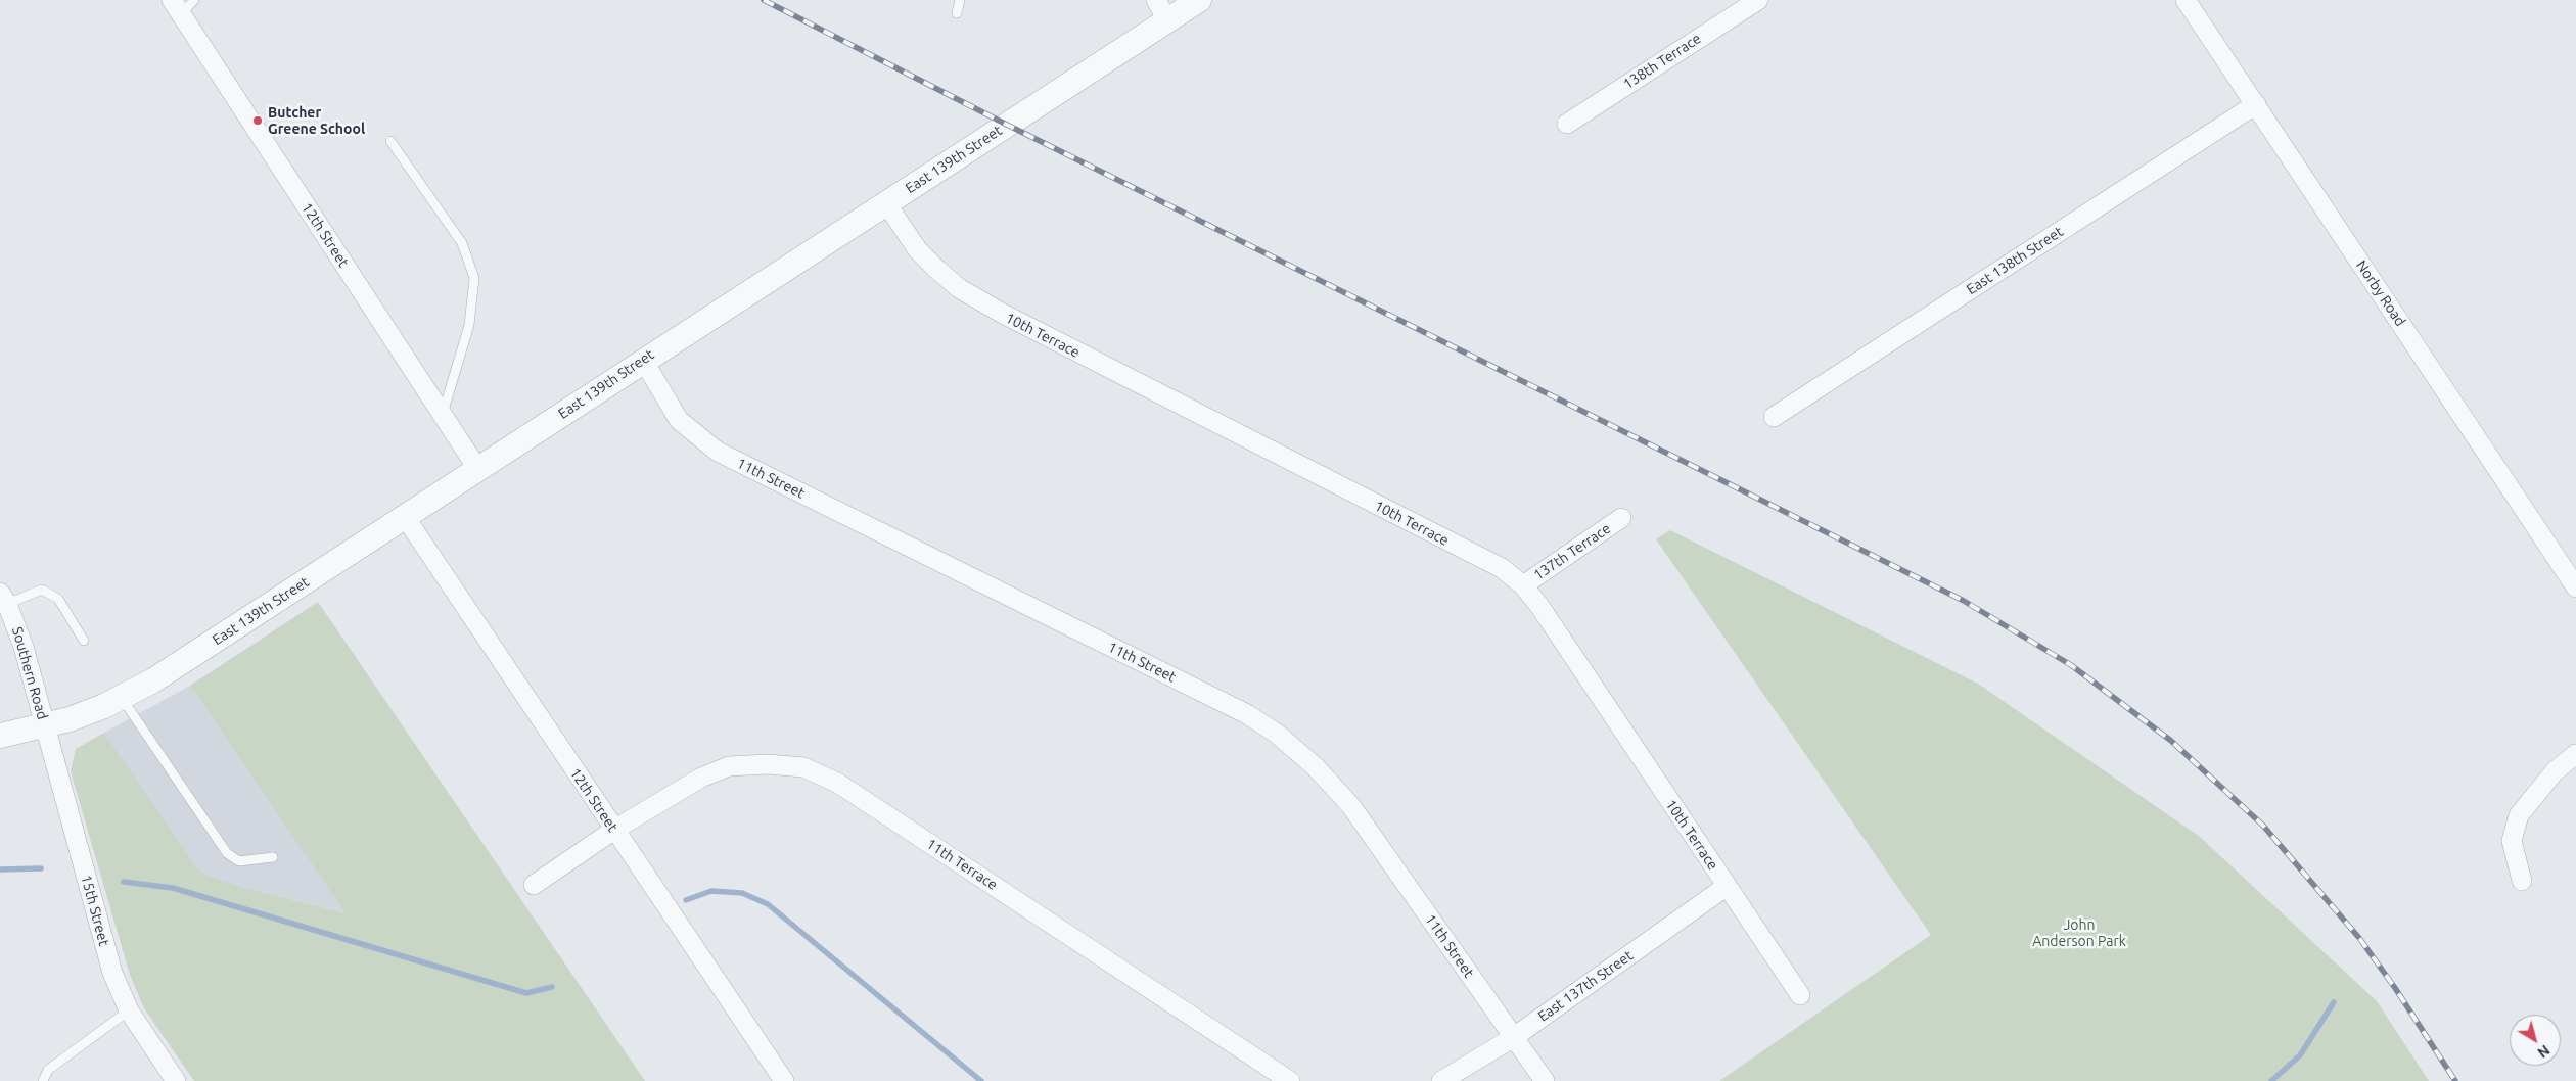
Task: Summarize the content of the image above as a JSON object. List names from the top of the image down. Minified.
{"streets":{"street":["138th Terrace","East 139th Street","12th Street","East 138th Street","Norby Road","10th Terrace","11th Street","137th Terrace","Southern Road","11th Terrace","15th Street","East 137th Street"]},"crossings":[["East 139th Street","12th Street"],["East 139th Street","10th Terrace"],["East 139th Street","11th Street"],["East 139th Street","Southern Road"],["East 139th Street","15th Street"],["12th Street","11th Terrace"],["East 138th Street","Norby Road"],["10th Terrace","137th Terrace"],["10th Terrace","East 137th Street"],["11th Street","East 137th Street"],["Southern Road","15th Street"]],"parks":["John Anderson Park"],"places":["Butcher Greene School"],"north":"bottom right"}
